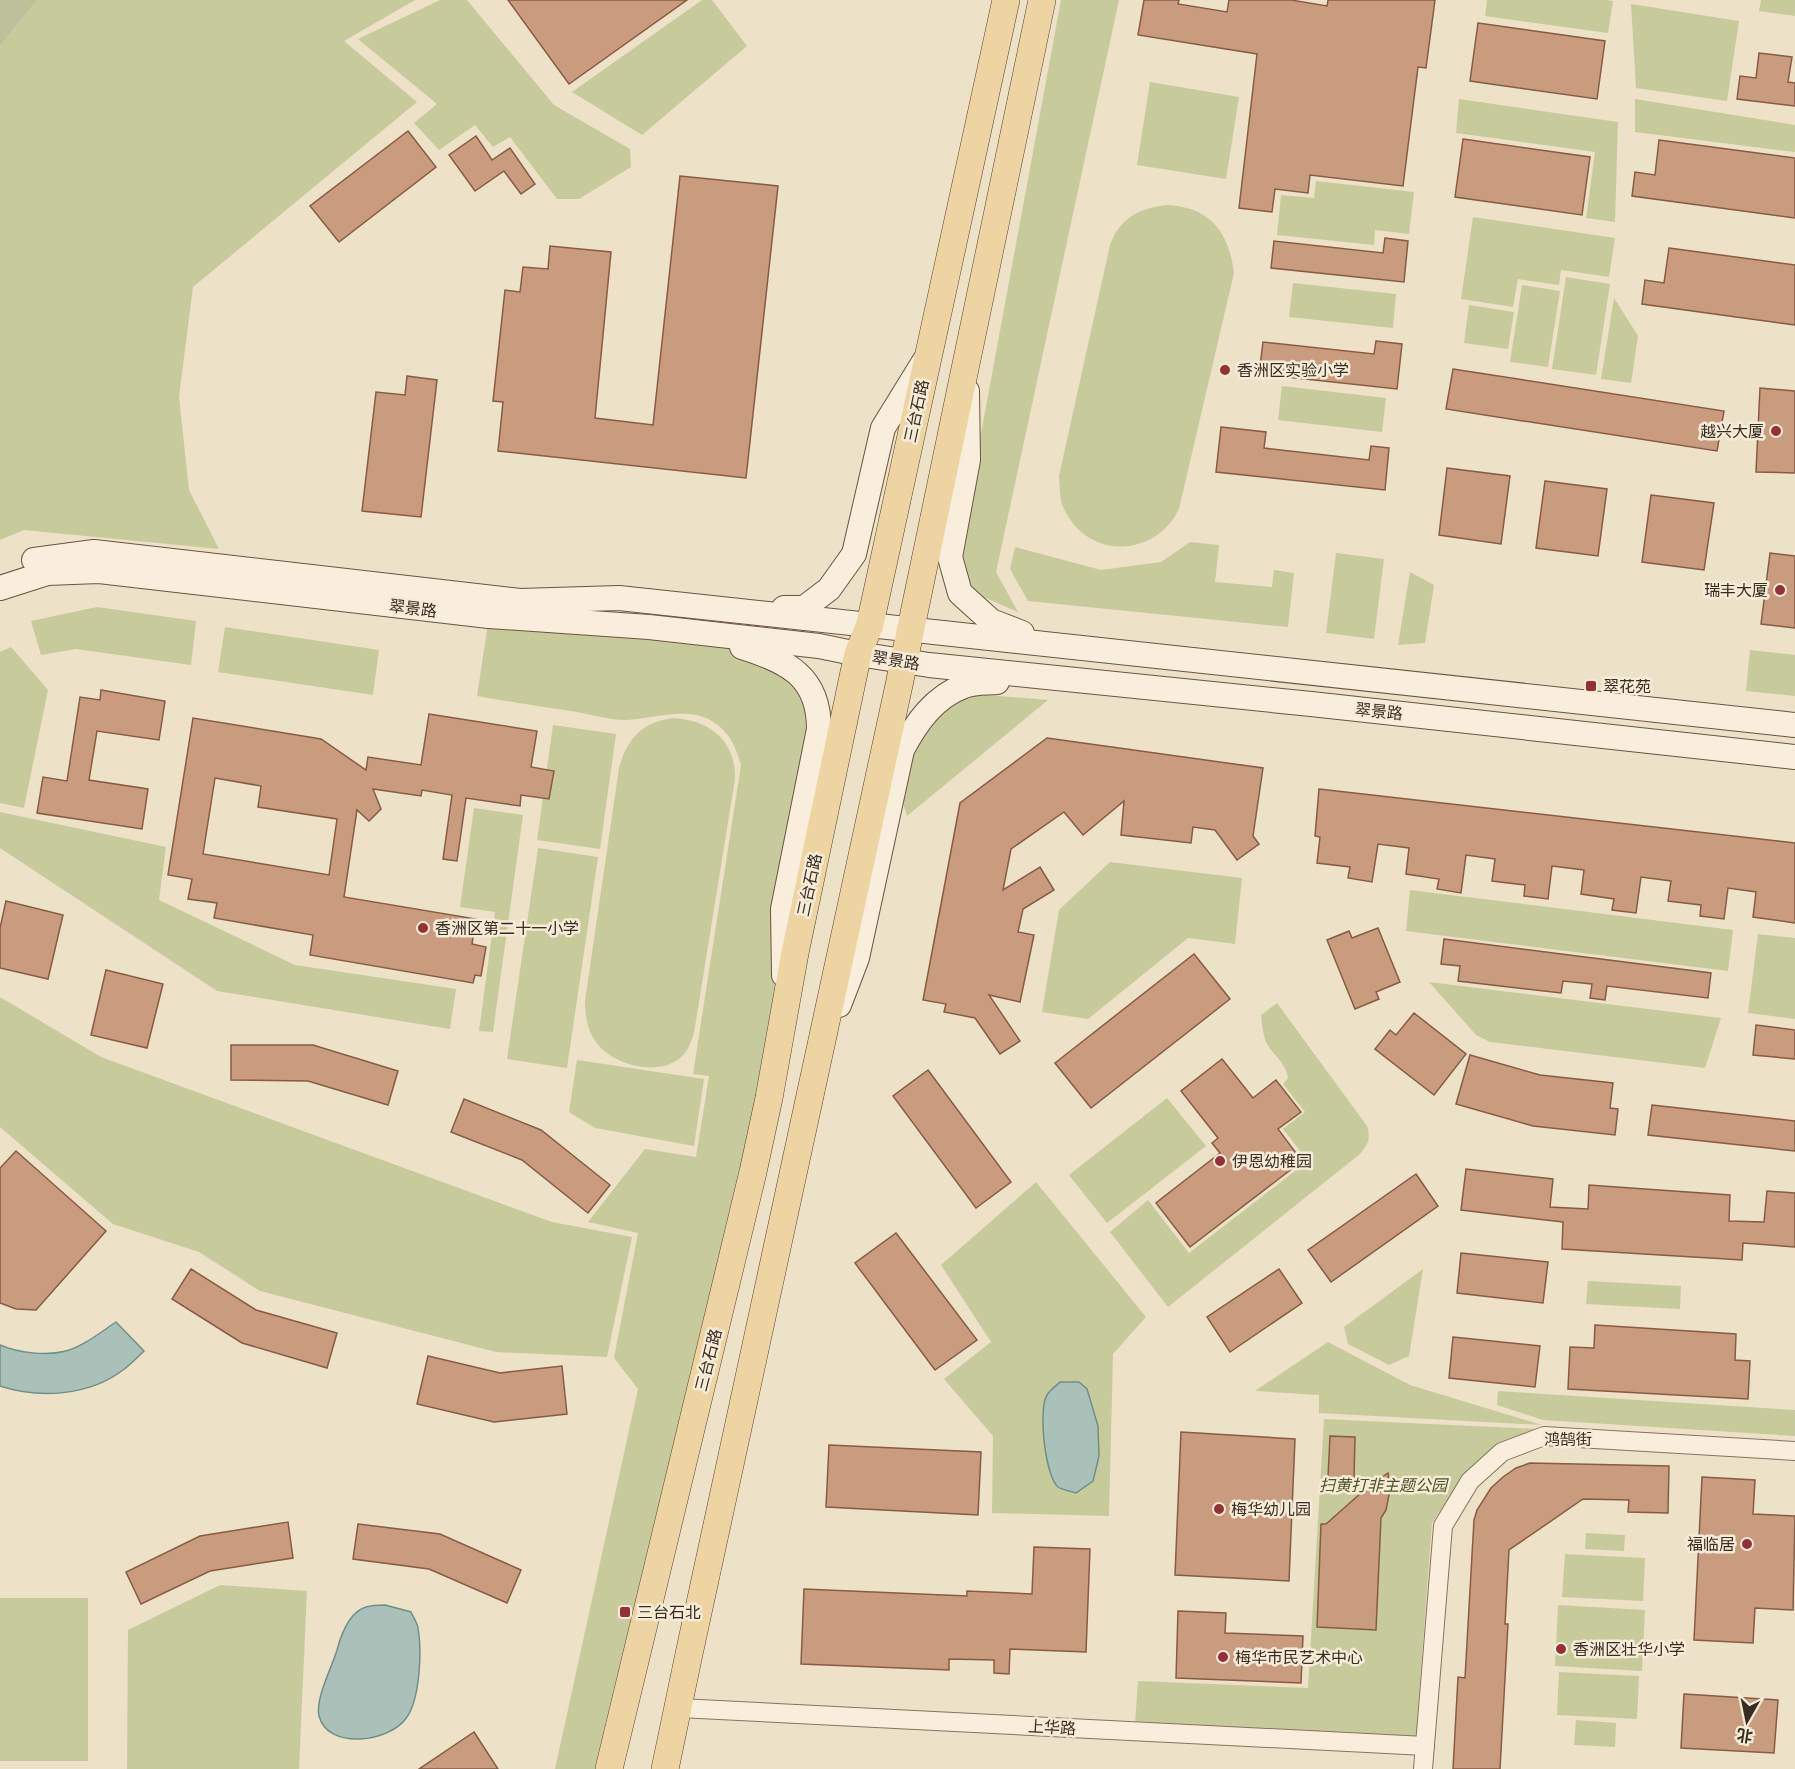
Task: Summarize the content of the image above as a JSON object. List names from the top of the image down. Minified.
{"streets":{"main road":["三台石路","翠景路"],"street":["鸿鹄街","上华路"]},"crossings":[["三台石路","翠景路"],["鸿鹄街","上华路"]],"parks":["扫黄打非主题公园"],"places":{"other":["香洲区实验小学","越兴大厦","瑞丰大厦","香洲区第二十一小学","伊恩幼稚园","梅华幼儿园","福临居","香洲区壮华小学","梅华市民艺术中心"],"transit":["翠花苑","三台石北"]},"north":"bottom"}
